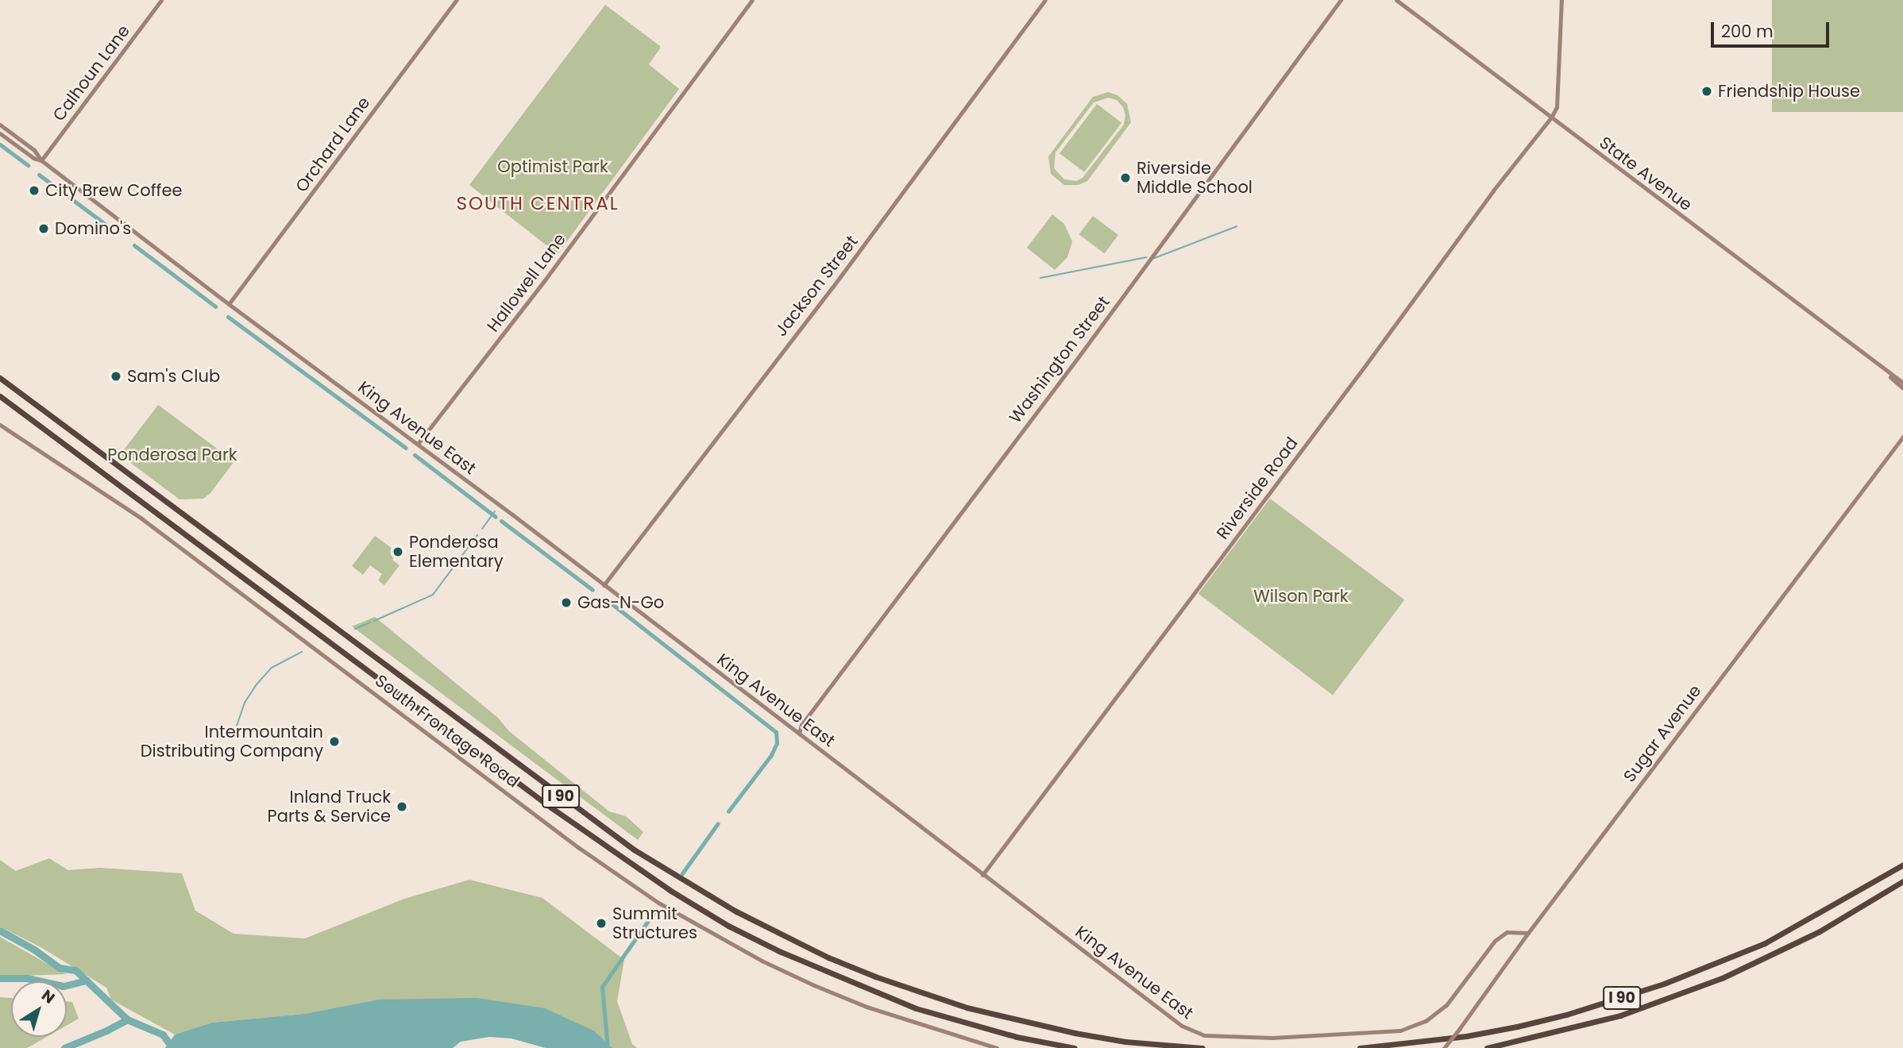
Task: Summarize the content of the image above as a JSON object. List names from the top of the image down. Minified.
{"streets":{"highway":["I 90"],"main road":["Calhoun Lane","Orchard Lane","State Avenue","Hallowell Lane","Jackson Street","Washington Street","King Avenue East","Riverside Road","South Frontage Road","Sugar Avenue"]},"crossings":[["Calhoun Lane","King Avenue East"],["Orchard Lane","King Avenue East"],["State Avenue","Riverside Road"],["Hallowell Lane","King Avenue East"],["Jackson Street","King Avenue East"],["Washington Street","King Avenue East"],["King Avenue East","Riverside Road"],["King Avenue East","Sugar Avenue"]],"districts":["SOUTH CENTRAL"],"parks":["Optimist Park","Ponderosa Park","Wilson Park"],"places":["Friendship House","Riverside Middle School","City Brew Coffee","Domino's","Sam's Club","Ponderosa Elementary","Gas-N-Go","Intermountain Distributing Company","Inland Truck Parts & Service","Summit Structures"],"scale_bar":"200 m","north":"top right"}
